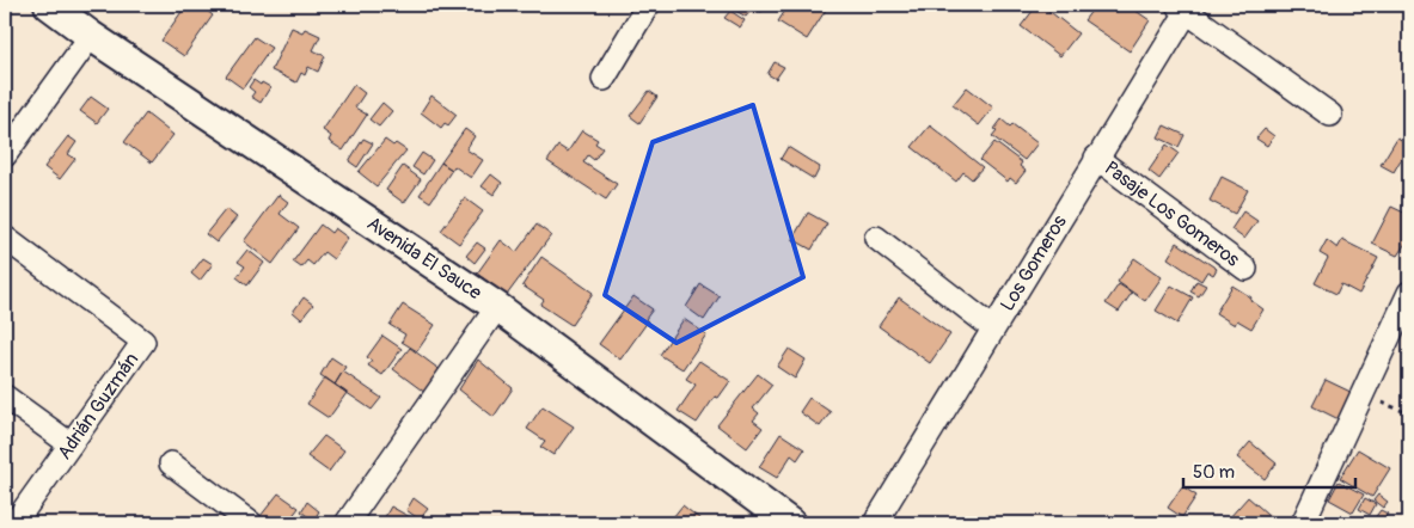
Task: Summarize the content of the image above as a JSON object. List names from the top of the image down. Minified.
{"streets":{"street":["Pasaje Los Gomeros","Avenida El Sauce","Los Gomeros","Adrián Guzmán"]},"crossings":[["Pasaje Los Gomeros","Los Gomeros"]],"scale_bar":"50 m"}
